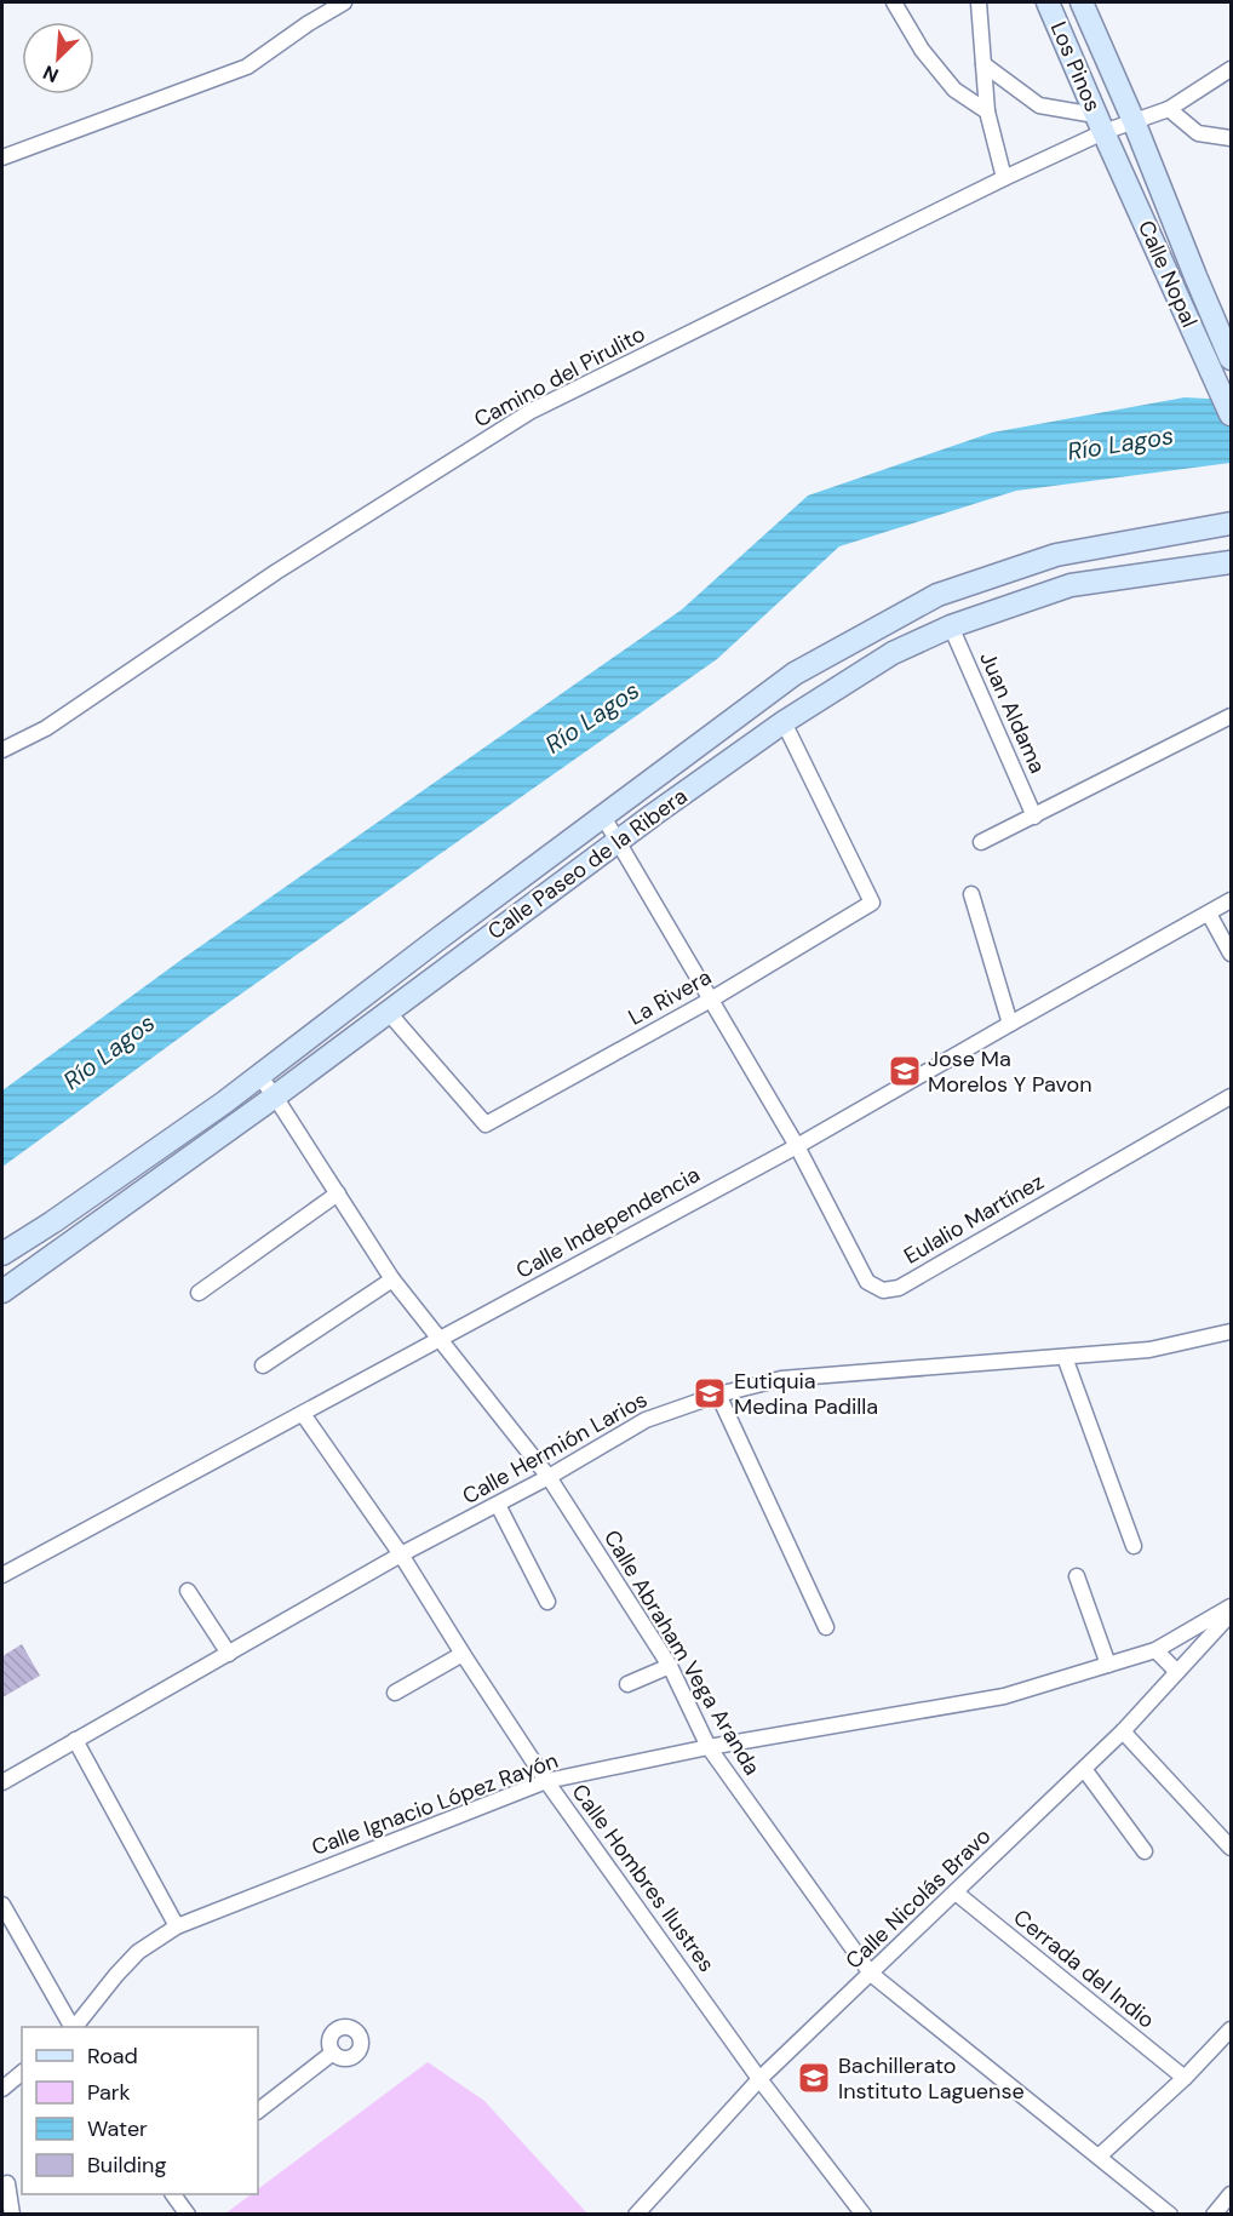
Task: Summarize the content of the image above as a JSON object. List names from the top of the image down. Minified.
{"streets":{"street":["Los Pinos","Calle Nopal","Camino del Pirulito","Juan Aldama","Calle Paseo de la Ribera","La Rivera","Eulalio Martínez","Calle Independencia","Calle Hermión Larios","Calle Abraham Vega Aranda","Calle Ignacio López Rayón","Calle Hombres Ilustres","Calle Nicolás Bravo","Cerrada del Indio"]},"crossings":[["Los Pinos","Calle Nopal"],["Los Pinos","Camino del Pirulito"],["Calle Nopal","Camino del Pirulito"],["Juan Aldama","Calle Paseo de la Ribera"],["Calle Paseo de la Ribera","La Rivera"],["Calle Paseo de la Ribera","Calle Abraham Vega Aranda"],["Eulalio Martínez","Calle Independencia"],["Calle Independencia","Calle Abraham Vega Aranda"],["Calle Independencia","Calle Hombres Ilustres"],["Calle Hermión Larios","Calle Abraham Vega Aranda"],["Calle Hermión Larios","Calle Hombres Ilustres"],["Calle Abraham Vega Aranda","Calle Ignacio López Rayón"],["Calle Abraham Vega Aranda","Calle Nicolás Bravo"],["Calle Ignacio López Rayón","Calle Hombres Ilustres"],["Calle Hombres Ilustres","Calle Nicolás Bravo"],["Calle Nicolás Bravo","Cerrada del Indio"]],"water":["Río Lagos"],"places":{"school or university":["Jose Ma Morelos Y Pavon","Eutiquia Medina Padilla","Bachillerato Instituto Laguense"]},"legend":["Road","Park","Water","Building"],"north":"bottom left"}
